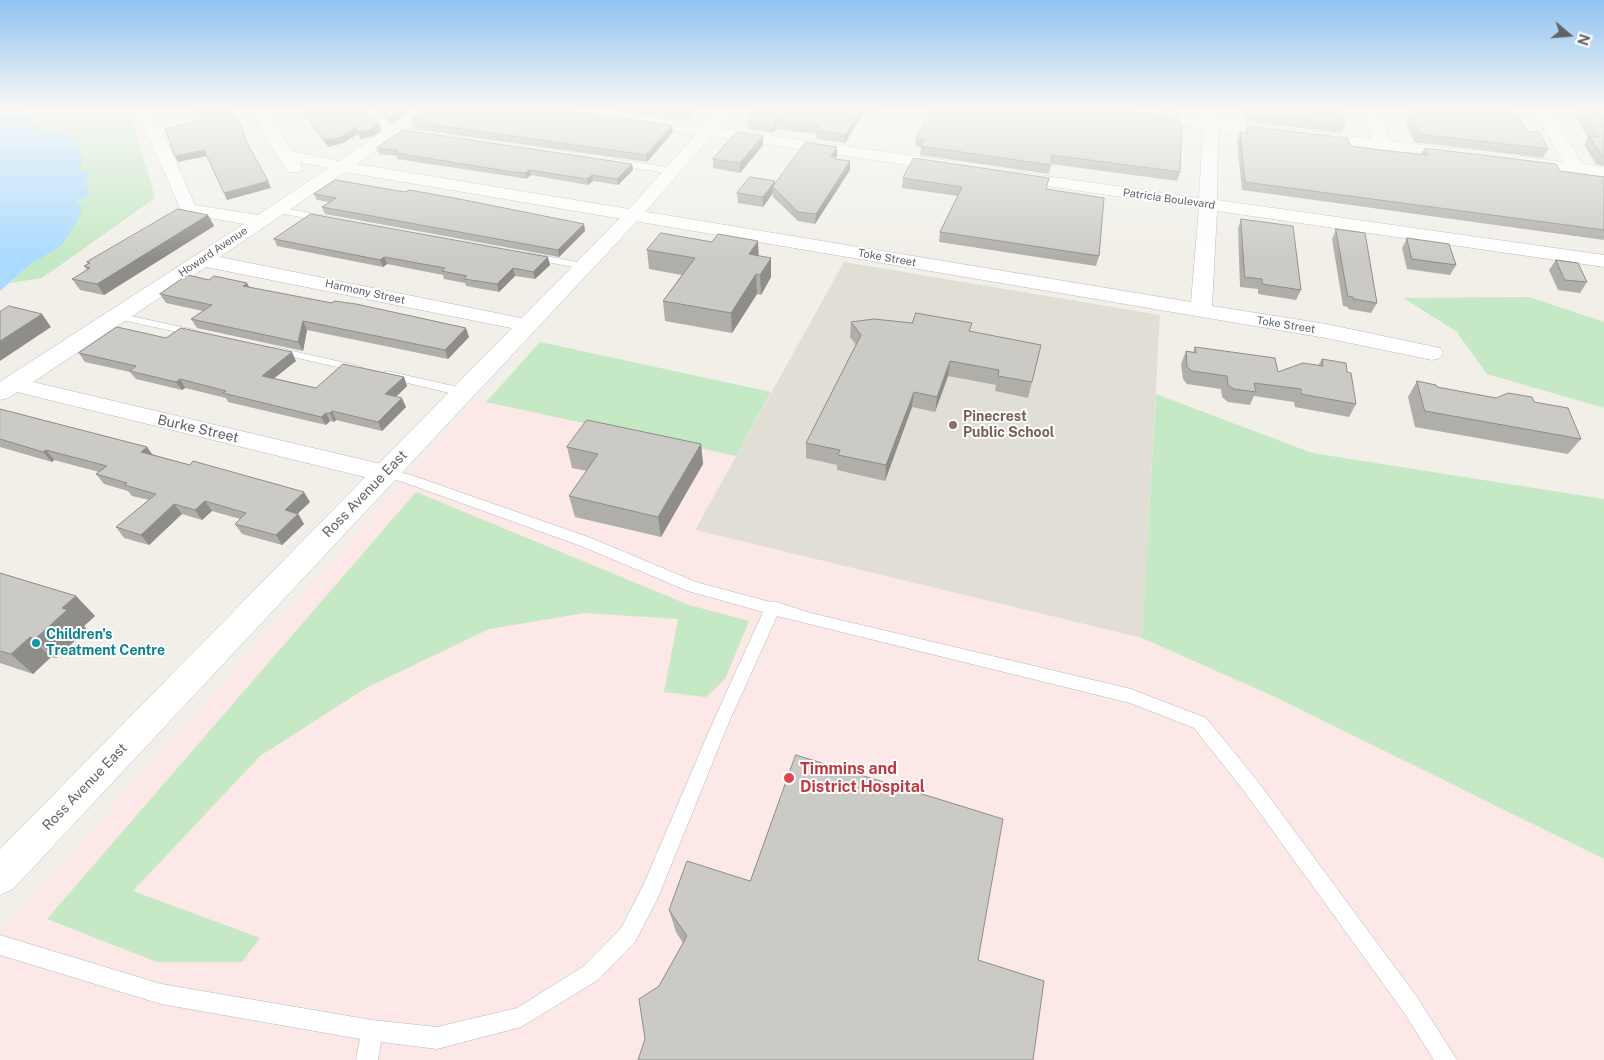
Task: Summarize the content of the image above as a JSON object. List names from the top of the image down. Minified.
{"streets":{"street":["Patricia Boulevard","Howard Avenue","Toke Street","Harmony Street","Burke Street","Ross Avenue East"]},"crossings":[["Howard Avenue","Toke Street"],["Howard Avenue","Harmony Street"],["Howard Avenue","Burke Street"],["Toke Street","Ross Avenue East"],["Harmony Street","Ross Avenue East"],["Burke Street","Ross Avenue East"]],"places":["Pinecrest Public School","Children's Treatment Centre","Timmins and District Hospital"],"north":"right"}
